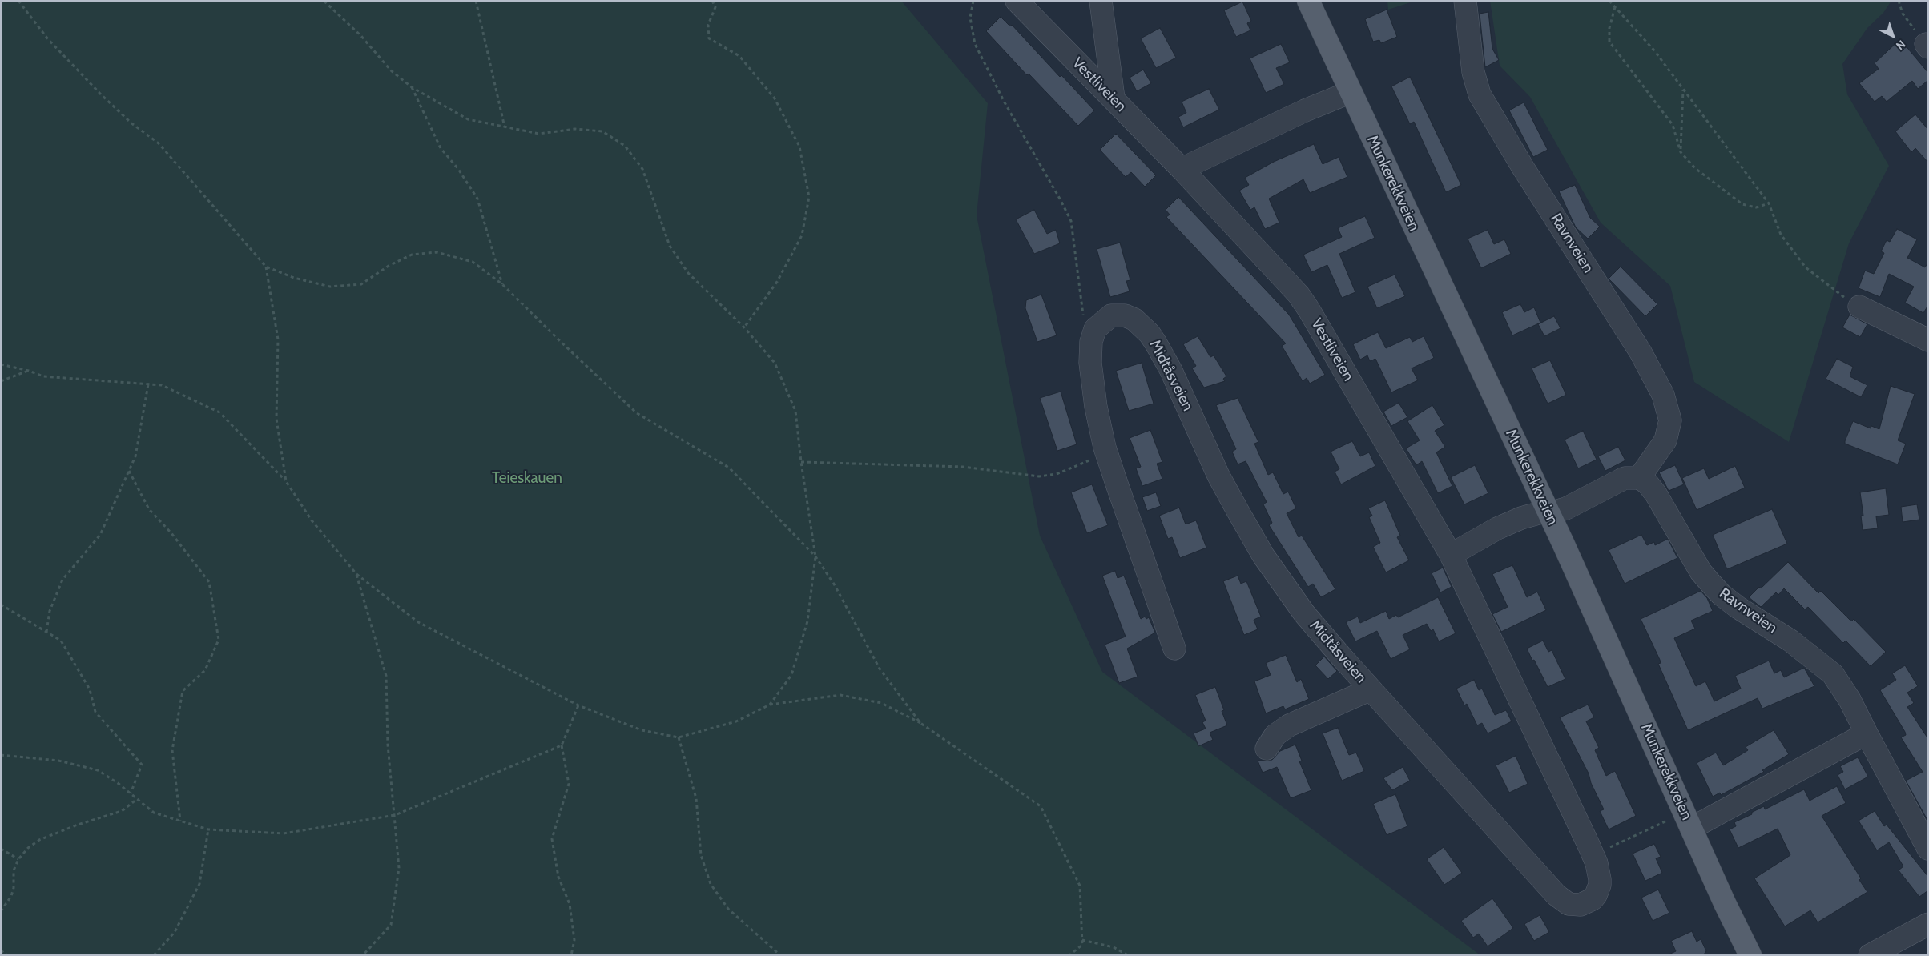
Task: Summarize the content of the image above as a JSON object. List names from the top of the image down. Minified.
{"streets":{"main road":["Munkerekkveien"],"street":["Vestliveien","Ravnveien","Midtåsveien"]},"crossings":[["Vestliveien","Midtåsveien"]],"parks":["Teieskauen"],"north":"bottom right"}
